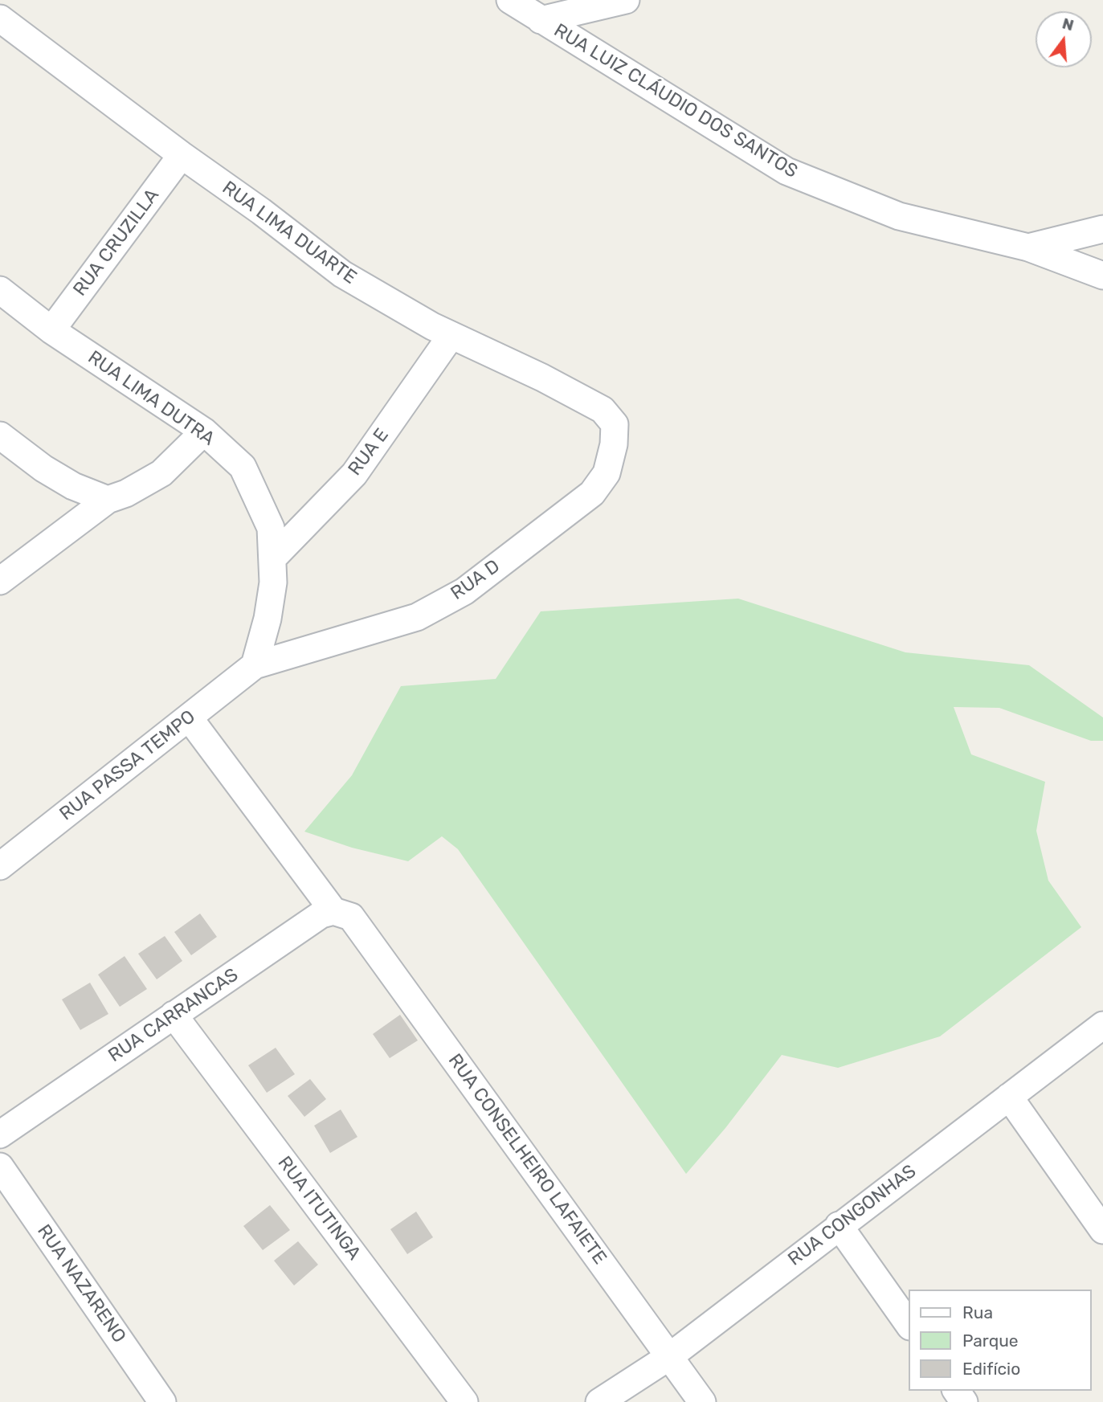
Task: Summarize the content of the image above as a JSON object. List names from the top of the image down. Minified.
{"streets":{"street":["RUA LUIZ CLÁUDIO DOS SANTOS","RUA LIMA DUARTE","RUA CRUZILLA","RUA LIMA DUTRA","RUA E","RUA D","RUA PASSA TEMPO","RUA CARRANCAS","RUA CONSELHEIRO LAFAIETE","RUA ITUTINGA","RUA CONGONHAS","RUA NAZARENO"]},"crossings":[["RUA LIMA DUARTE","RUA CRUZILLA"],["RUA LIMA DUARTE","RUA E"],["RUA LIMA DUARTE","RUA D"],["RUA CRUZILLA","RUA LIMA DUTRA"],["RUA LIMA DUTRA","RUA E"],["RUA LIMA DUTRA","RUA D"],["RUA LIMA DUTRA","RUA PASSA TEMPO"],["RUA D","RUA PASSA TEMPO"],["RUA PASSA TEMPO","RUA CONSELHEIRO LAFAIETE"],["RUA CARRANCAS","RUA CONSELHEIRO LAFAIETE"],["RUA CARRANCAS","RUA ITUTINGA"],["RUA CONSELHEIRO LAFAIETE","RUA CONGONHAS"]],"legend":["Rua","Parque","Edifício"],"north":"top"}
